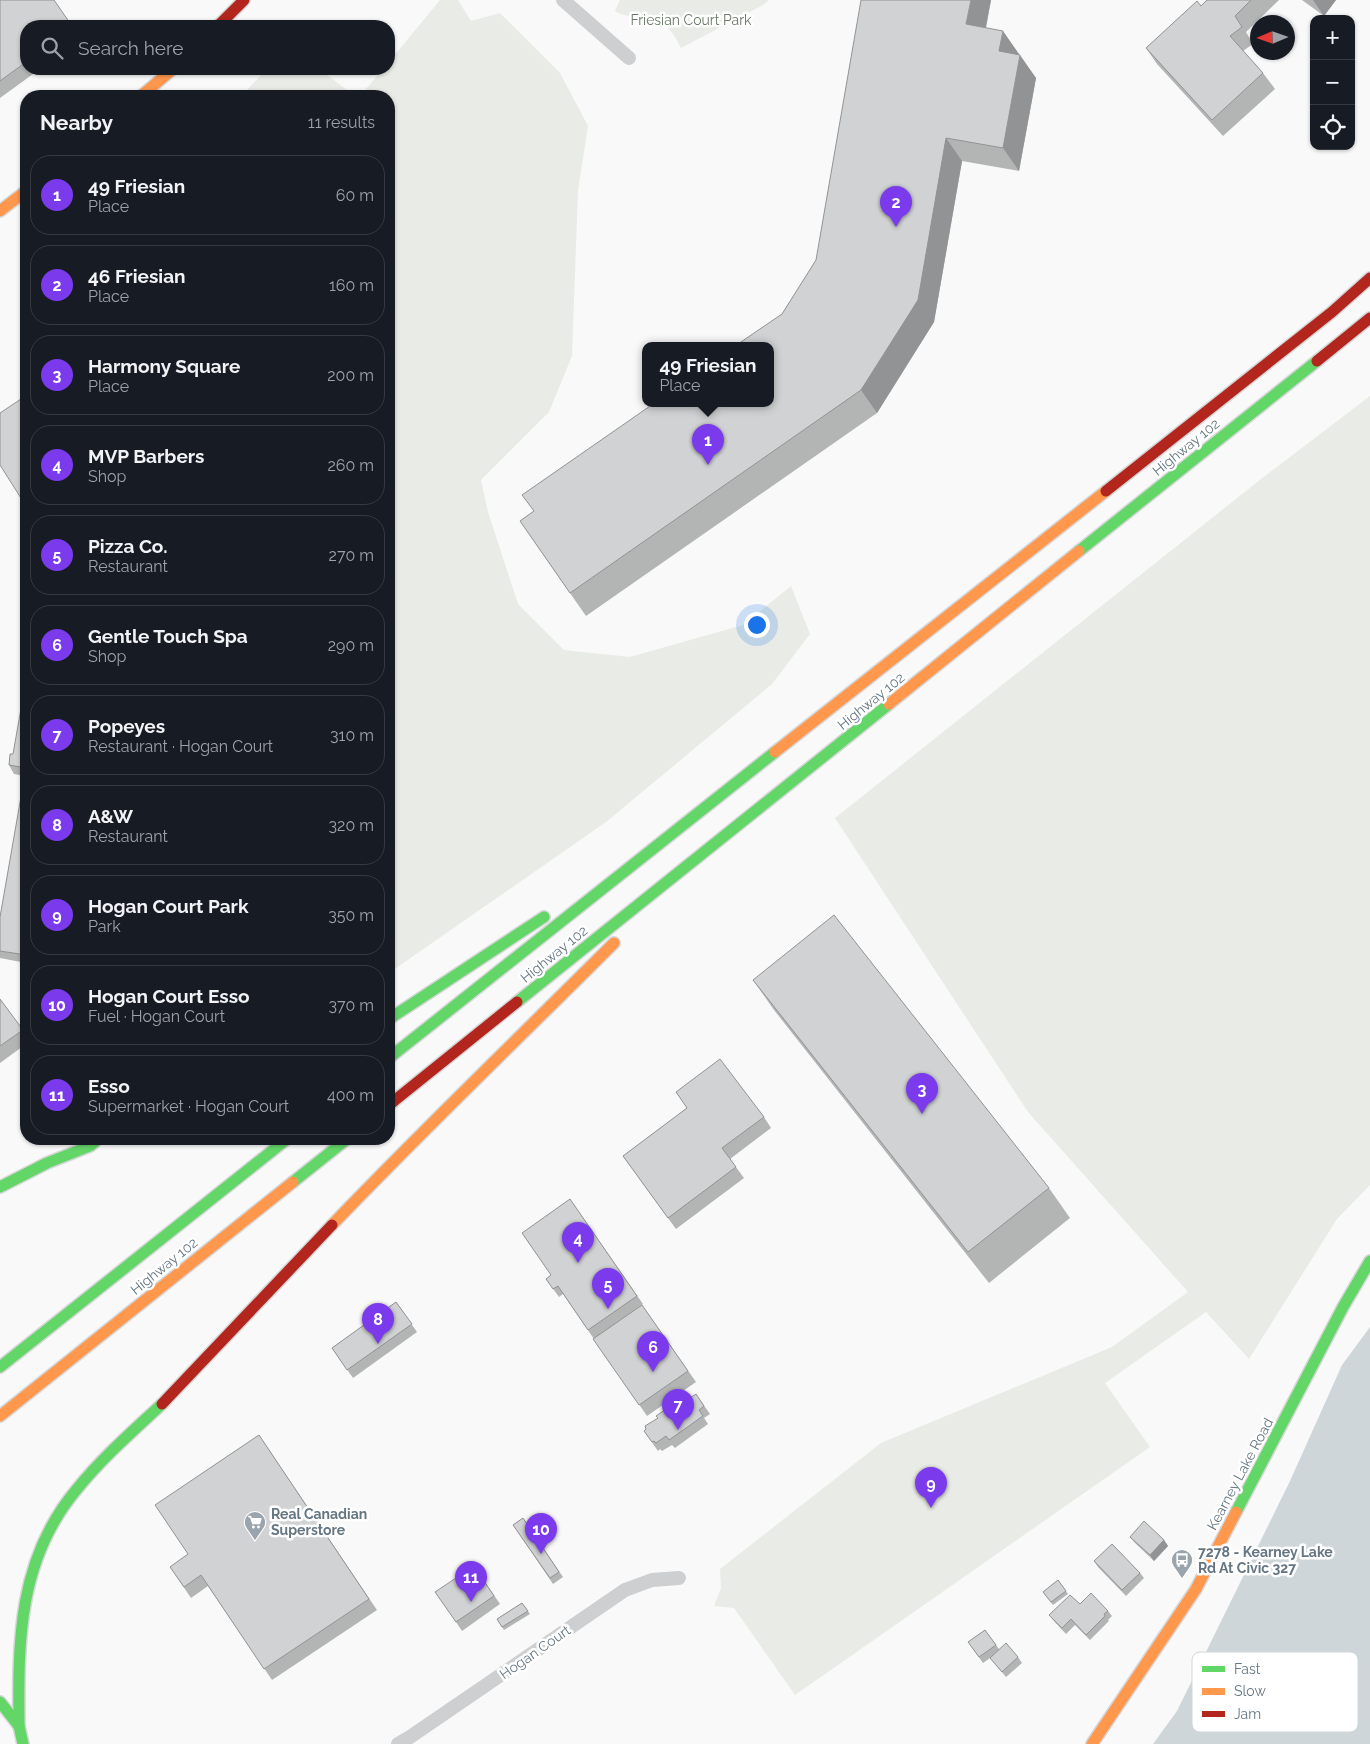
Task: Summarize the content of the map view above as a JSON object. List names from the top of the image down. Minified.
{"streets":{"main road":["Highway 102","Kearney Lake Road"],"street":["Hogan Court"]},"parks":["Friesian Court Park"],"places":{"supermarket":["Real Canadian Superstore"],"bus stop":["7278 - Kearney Lake Rd At Civic 327"]},"legend":["Fast","Slow","Jam"],"north":"left","page":{"map_buttons":["+","−"],"search":"Search here","heading":["Nearby","11 results"],"list":[{"mark":"1","name":"49 Friesian","note":"Place","value":"60 m"},{"mark":"2","name":"46 Friesian","note":"Place","value":"160 m"},{"mark":"3","name":"Harmony Square","note":"Place","value":"200 m"},{"mark":"4","name":"MVP Barbers","note":"Shop","value":"260 m"},{"mark":"5","name":"Pizza Co.","note":"Restaurant","value":"270 m"},{"mark":"6","name":"Gentle Touch Spa","note":"Shop","value":"290 m"},{"mark":"7","name":"Popeyes","note":"Restaurant · Hogan Court","value":"310 m"},{"mark":"8","name":"A&W","note":"Restaurant","value":"320 m"},{"mark":"9","name":"Hogan Court Park","note":"Park","value":"350 m"},{"mark":"10","name":"Hogan Court Esso","note":"Fuel · Hogan Court","value":"370 m"},{"mark":"11","name":"Esso","note":"Supermarket · Hogan Court","value":"400 m"}],"pins":["2","1","3","4","5","8","6","7","9","10","11"],"popup":["49 Friesian","Place"]}}
